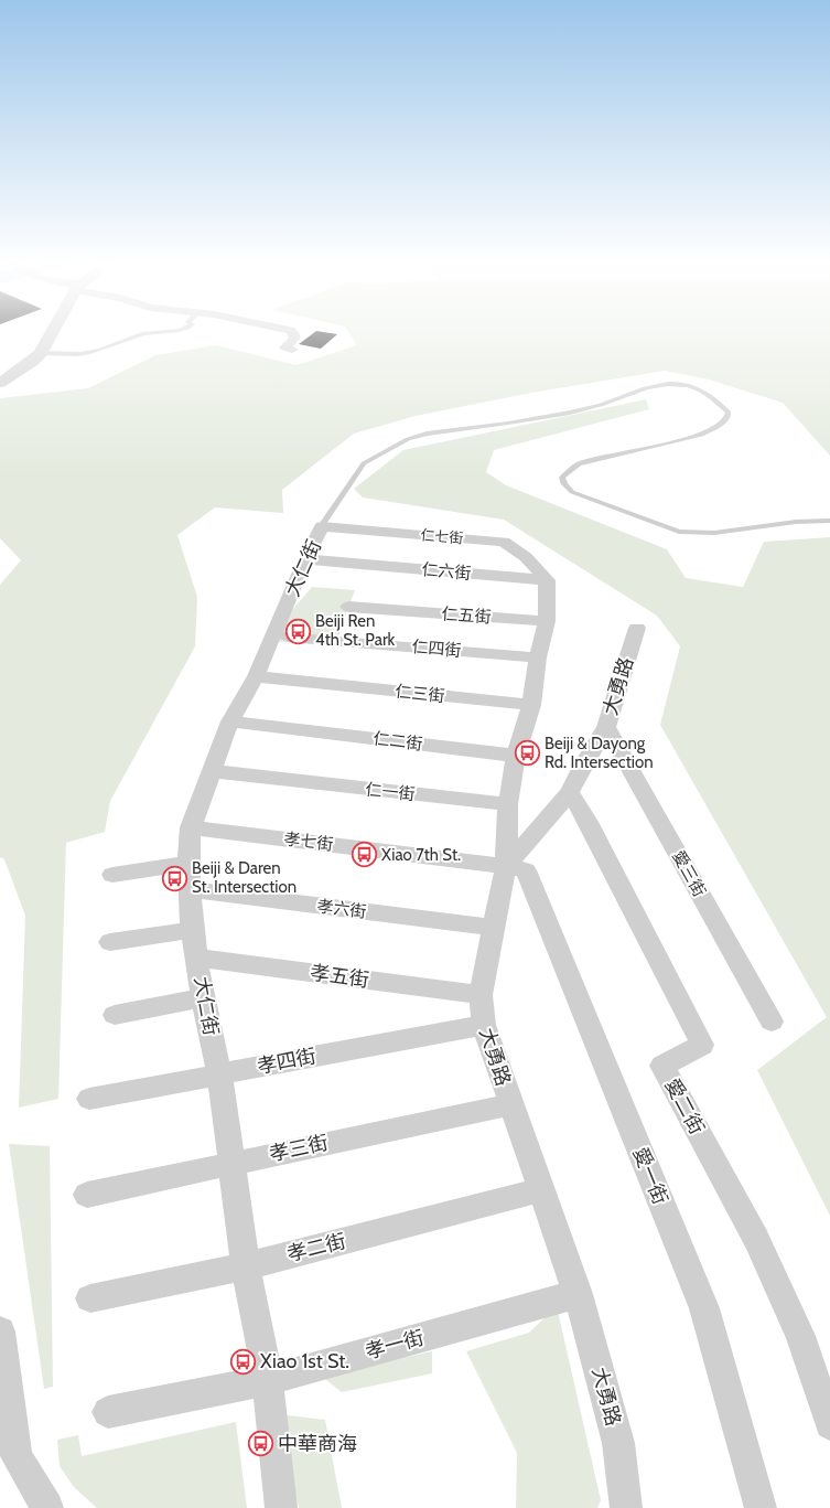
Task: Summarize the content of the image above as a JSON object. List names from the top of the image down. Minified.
{"streets":{"street":["仁七街","大仁街","仁六街","仁五街","仁四街","大勇路","仁三街","仁二街","仁一街","孝七街","愛三街","孝六街","孝五街","孝四街","愛二街","孝三街","愛一街","孝二街","孝一街"]},"crossings":[["仁七街","大仁街"],["仁七街","仁六街"],["大仁街","仁六街"],["大仁街","仁三街"],["大仁街","仁二街"],["大仁街","仁一街"],["大仁街","孝七街"],["大仁街","孝六街"],["大仁街","孝五街"],["大仁街","孝四街"],["大仁街","孝三街"],["大仁街","孝二街"],["大仁街","孝一街"],["大勇路","孝七街"],["大勇路","愛三街"],["大勇路","孝六街"],["大勇路","孝五街"],["大勇路","孝四街"],["大勇路","愛二街"],["大勇路","孝三街"],["大勇路","愛一街"],["大勇路","孝二街"],["大勇路","孝一街"],["孝七街","愛一街"]],"places":{"bus stop":["Beiji Ren 4th St. Park","Beiji & Dayong Rd. Intersection","Xiao 7th St.","Beiji & Daren St. Intersection","Xiao 1st St.","中華商海"]}}
